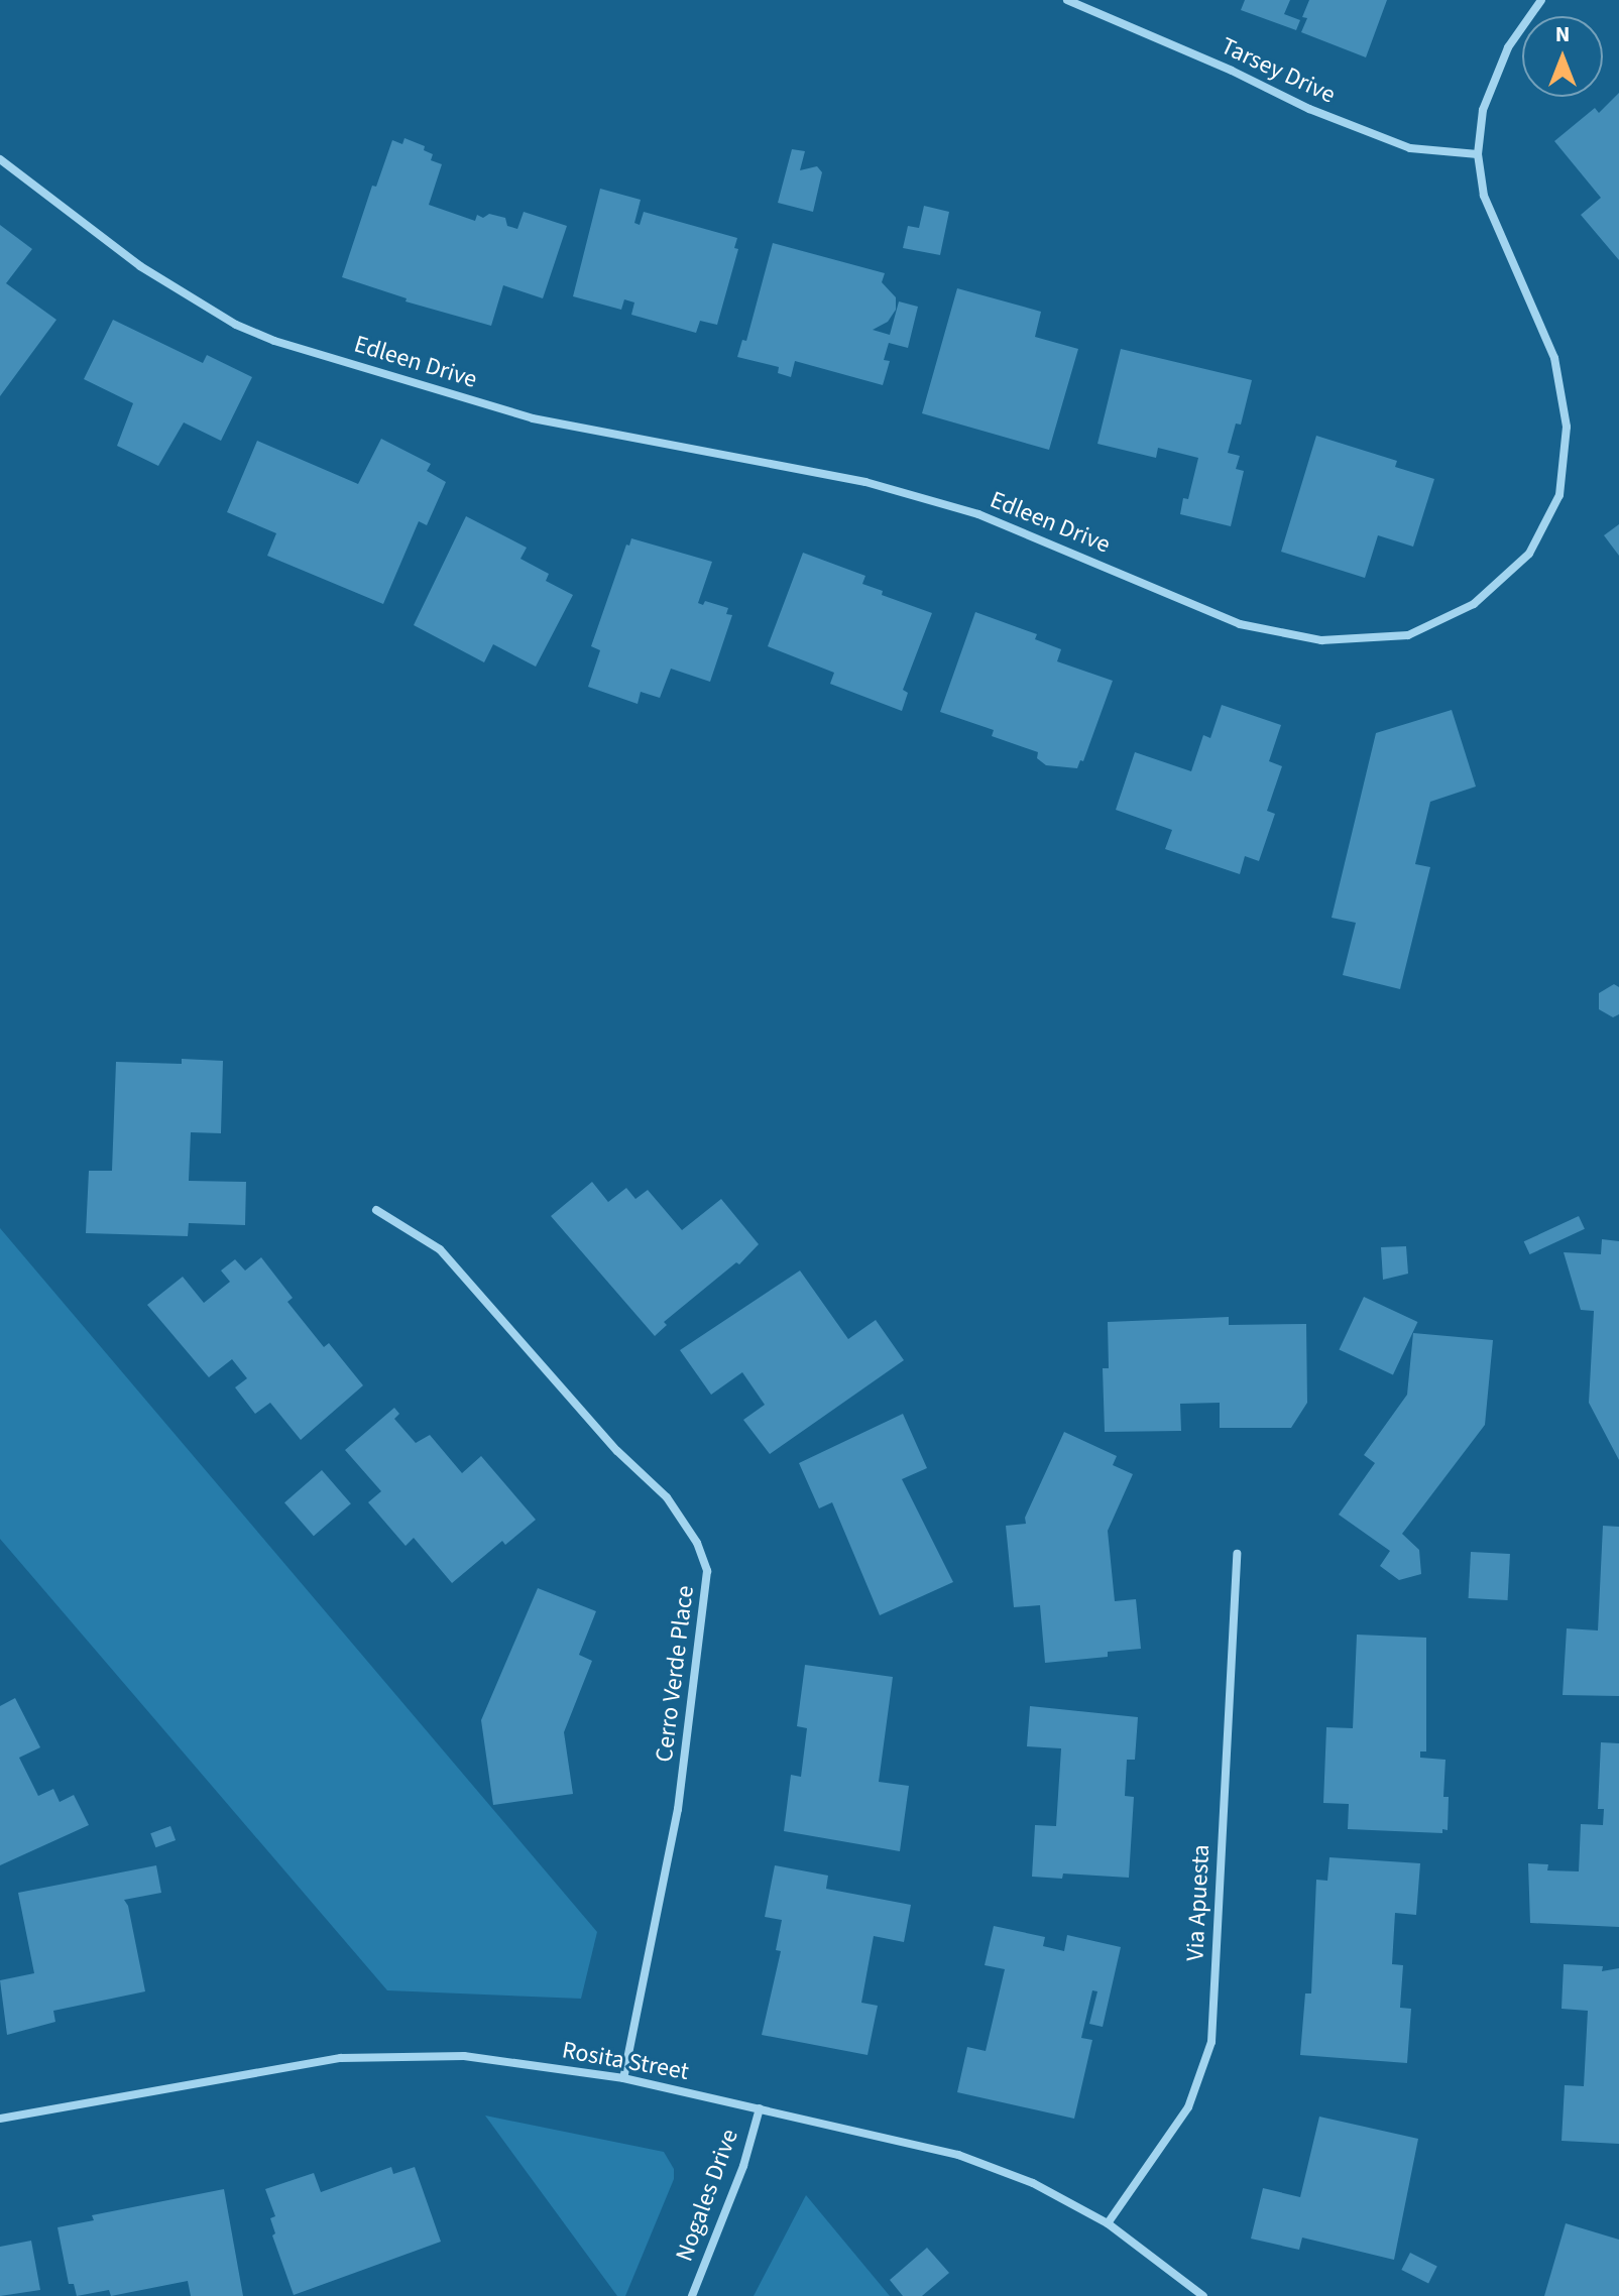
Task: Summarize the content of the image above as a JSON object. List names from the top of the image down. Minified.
{"streets":{"street":["Tarsey Drive","Edleen Drive","Cerro Verde Place","Via Apuesta","Rosita Street","Nogales Drive"]},"crossings":[["Tarsey Drive","Edleen Drive"],["Cerro Verde Place","Rosita Street"],["Via Apuesta","Rosita Street"],["Rosita Street","Nogales Drive"]],"north":"top"}
